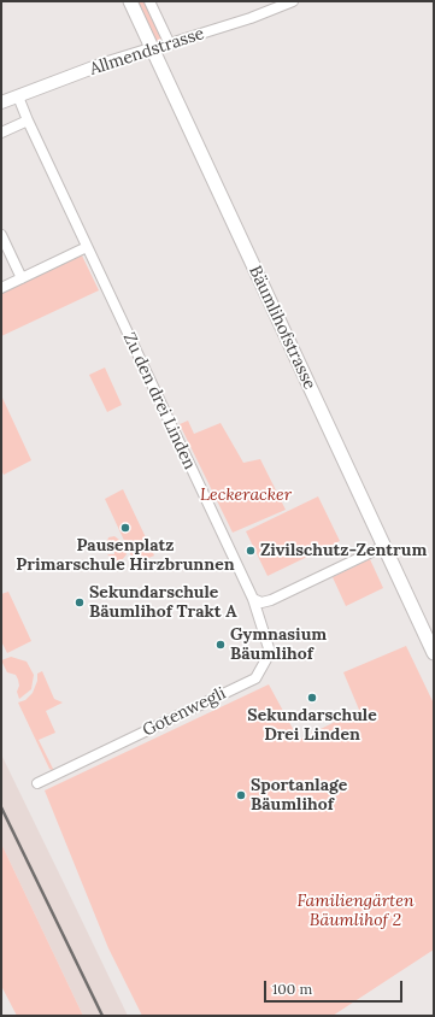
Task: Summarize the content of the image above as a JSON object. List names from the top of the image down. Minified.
{"streets":{"main road":["Bäumlihofstrasse"],"street":["Allmendstrasse","Zu den drei Linden","Gotenwegli"]},"crossings":[["Allmendstrasse","Bäumlihofstrasse"],["Allmendstrasse","Zu den drei Linden"],["Zu den drei Linden","Gotenwegli"]],"parks":["Leckeracker","Familiengärten Bäumlihof 2"],"places":["Pausenplatz Primarschule Hirzbrunnen","Zivilschutz-Zentrum","Sekundarschule Bäumlihof Trakt A","Gymnasium Bäumlihof","Sekundarschule Drei Linden","Sportanlage Bäumlihof"],"scale_bar":"100 m"}
